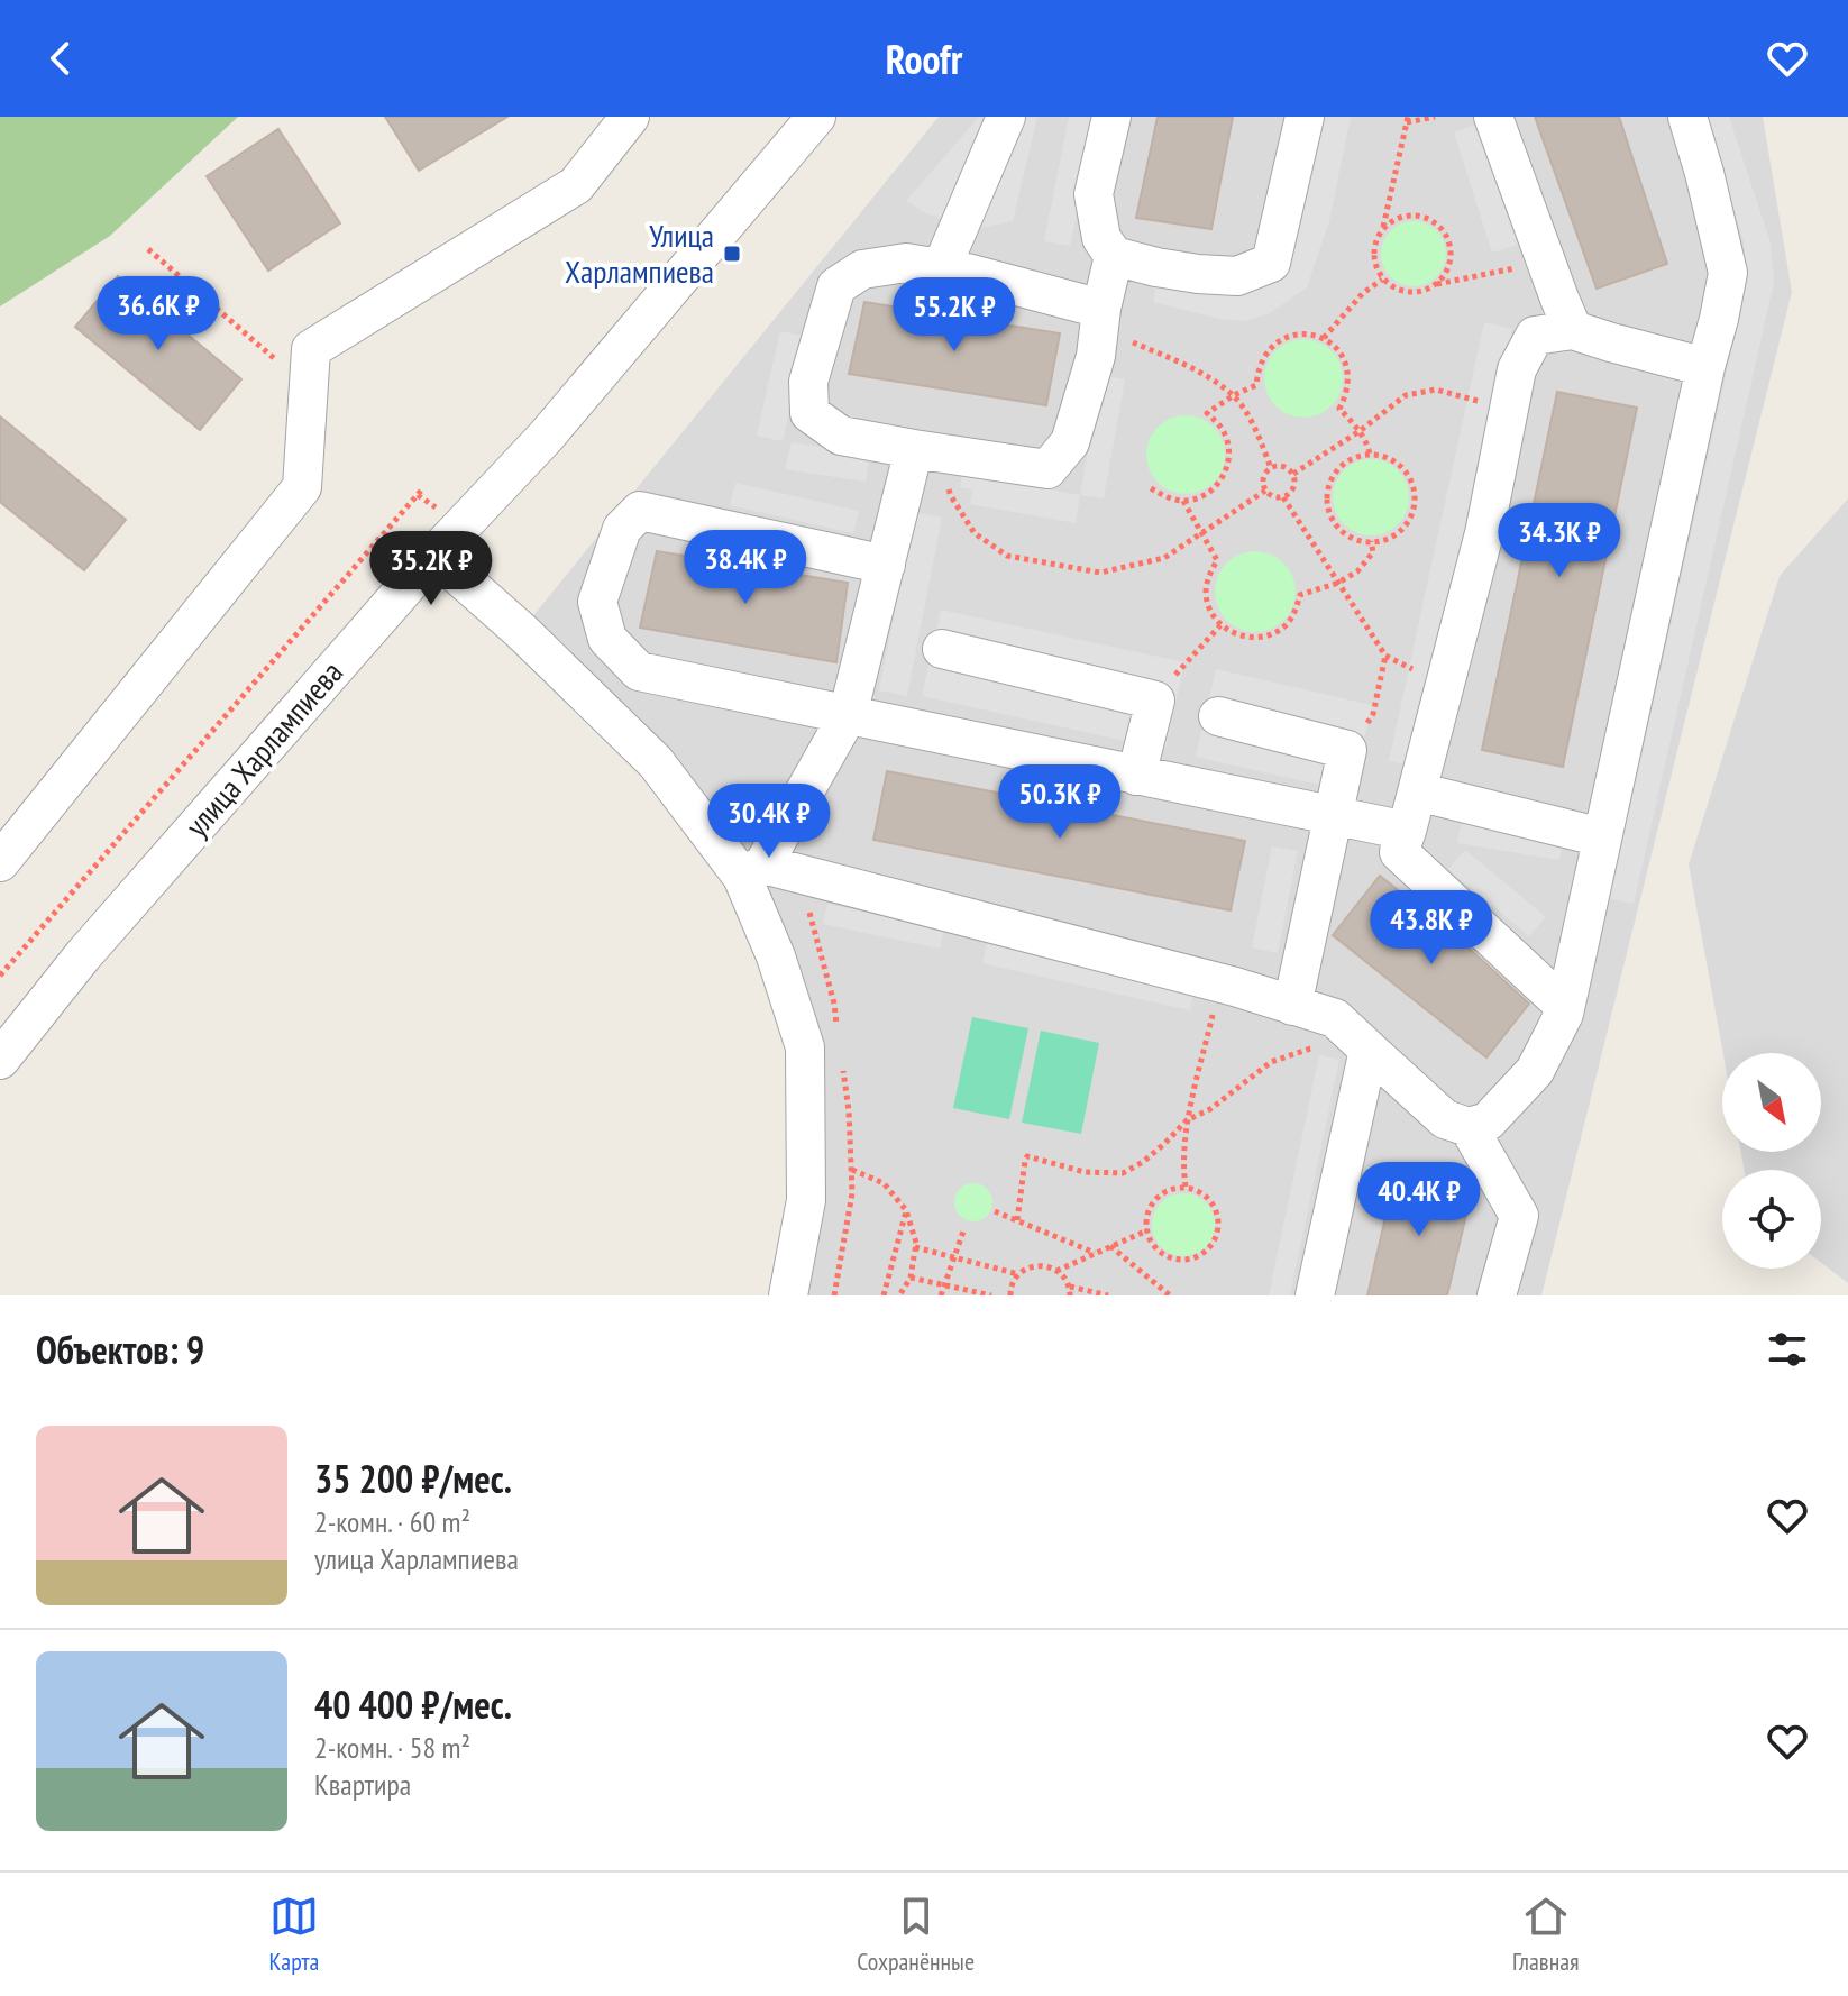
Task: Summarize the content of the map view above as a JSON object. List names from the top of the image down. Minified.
{"streets":{"street":["улица Харлампиева"]},"places":{"transit":["Улица Харлампиева"]},"north":"bottom right","page":{"header":"Roofr","price":["36.6K ₽","55.2K ₽","34.3K ₽","38.4K ₽","35.2K ₽","50.3K ₽","30.4K ₽","43.8K ₽","40.4K ₽"],"heading":"Объектов: 9","list":[{"name":"35 200 ₽/мес.","note":"2-комн. · 60 m² · улица Харлампиева"},{"name":"40 400 ₽/мес.","note":"2-комн. · 58 m² · Квартира"}],"tabs":["Карта","Сохранённые","Главная"]}}
